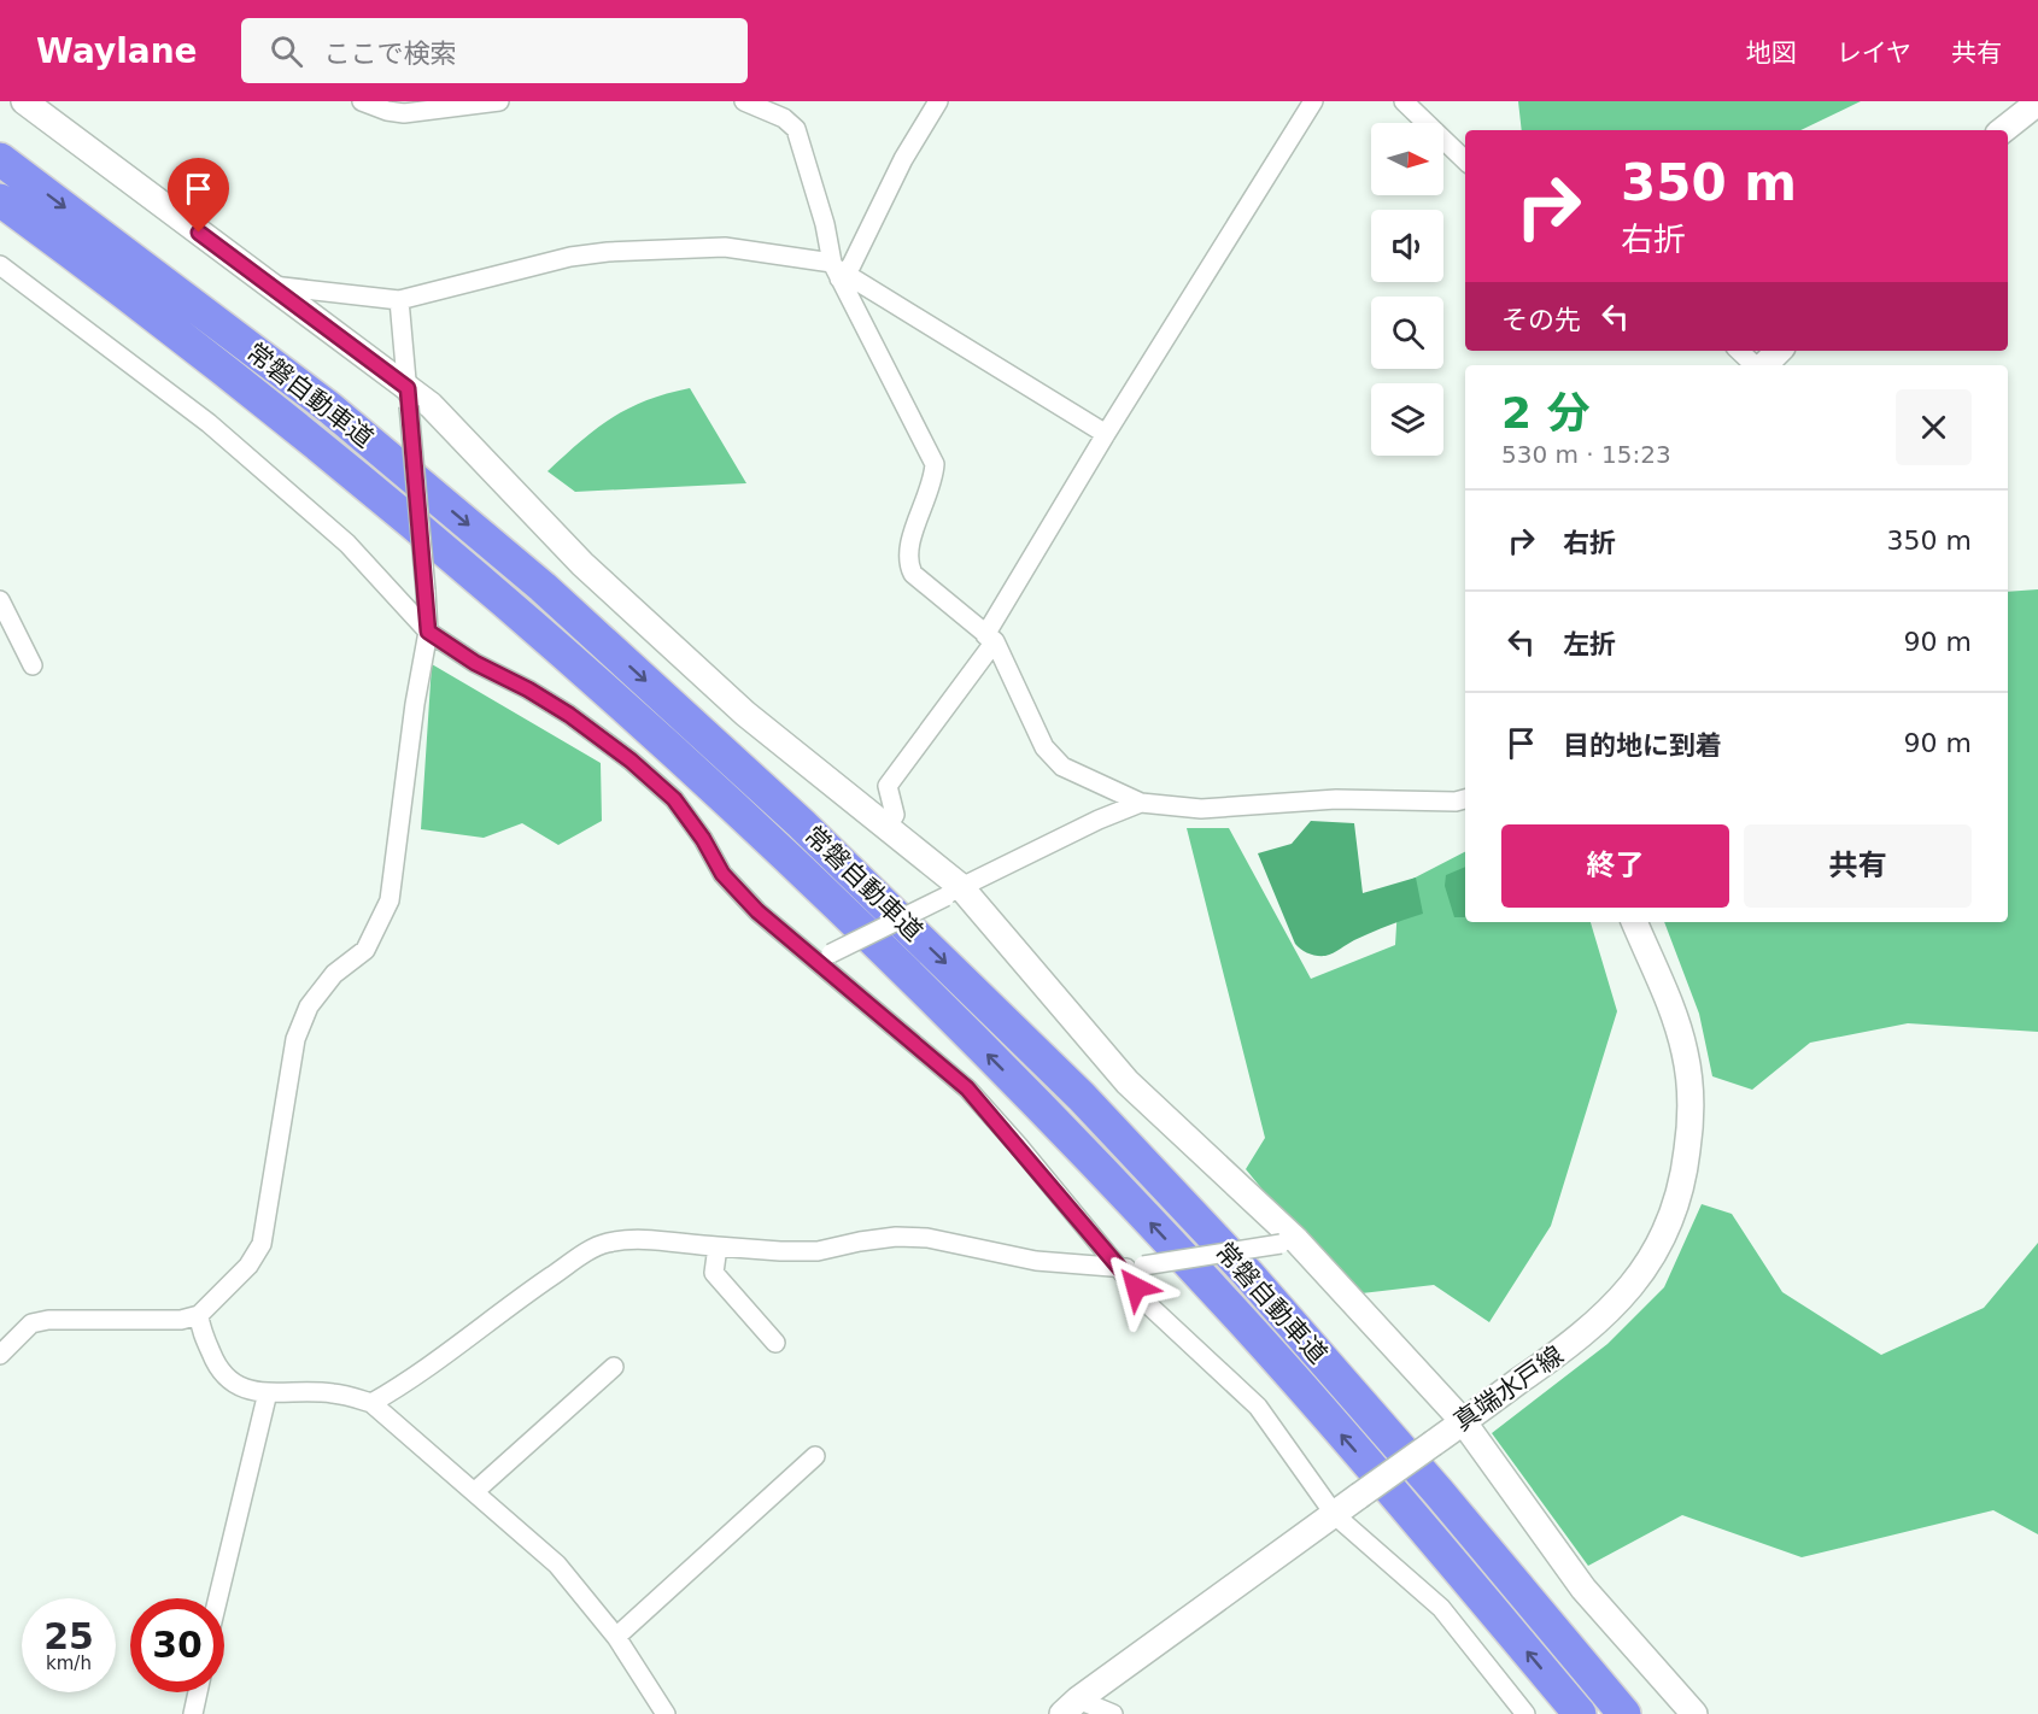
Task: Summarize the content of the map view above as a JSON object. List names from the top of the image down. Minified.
{"streets":{"highway":["常磐自動車道"],"street":["真端水戸線"]},"north":"right","page":{"header":"Waylane","search":"ここで検索","nav":["地図","レイヤ","共有"],"turn":["350 m","右折"],"then":"その先","heading":["2 分","530 m · 15:23"],"list":[{"name":"右折","value":"350 m"},{"name":"左折","value":"90 m"},{"name":"目的地に到着","value":"90 m"}],"buttons":["終了","共有"],"speed":"25 km/h","limit":"30"}}
